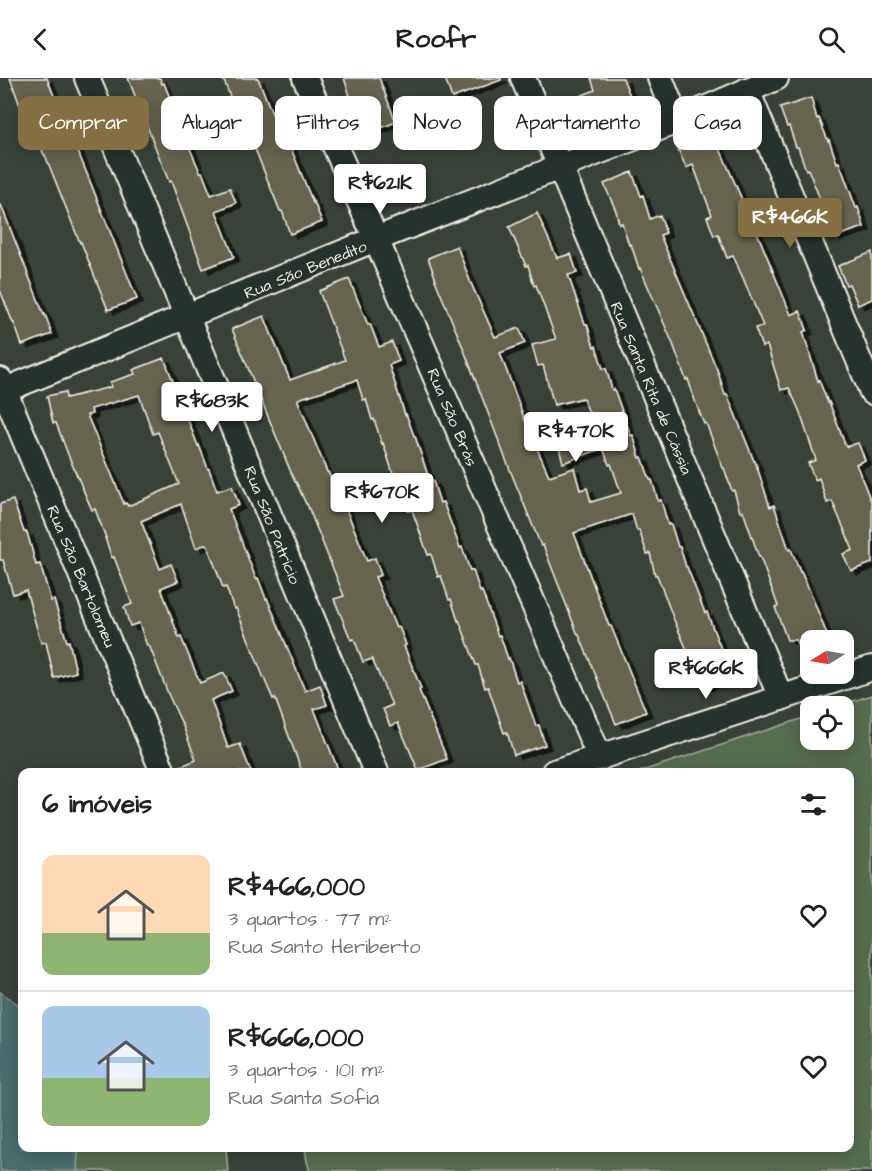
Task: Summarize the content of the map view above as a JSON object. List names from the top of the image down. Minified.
{"streets":{"street":["Rua São Benedito","Rua Santa Rita de Cássia","Rua São Brás","Rua São Patrício","Rua São Bartolomeu"]},"crossings":[["Rua São Benedito","Rua Santa Rita de Cássia"],["Rua São Benedito","Rua São Brás"],["Rua São Benedito","Rua São Patrício"],["Rua São Benedito","Rua São Bartolomeu"]],"north":"left","page":{"header":"Roofr","chip":["Comprar","Alugar","Filtros","Novo","Apartamento","Casa"],"price":["R$621K","R$466K","R$683K","R$470K","R$670K","R$666K"],"heading":"6 imóveis","list":[{"name":"R$466,000","note":"3 quartos · 77 m² · Rua Santo Heriberto"},{"name":"R$666,000","note":"3 quartos · 101 m² · Rua Santa Sofia"}]}}
